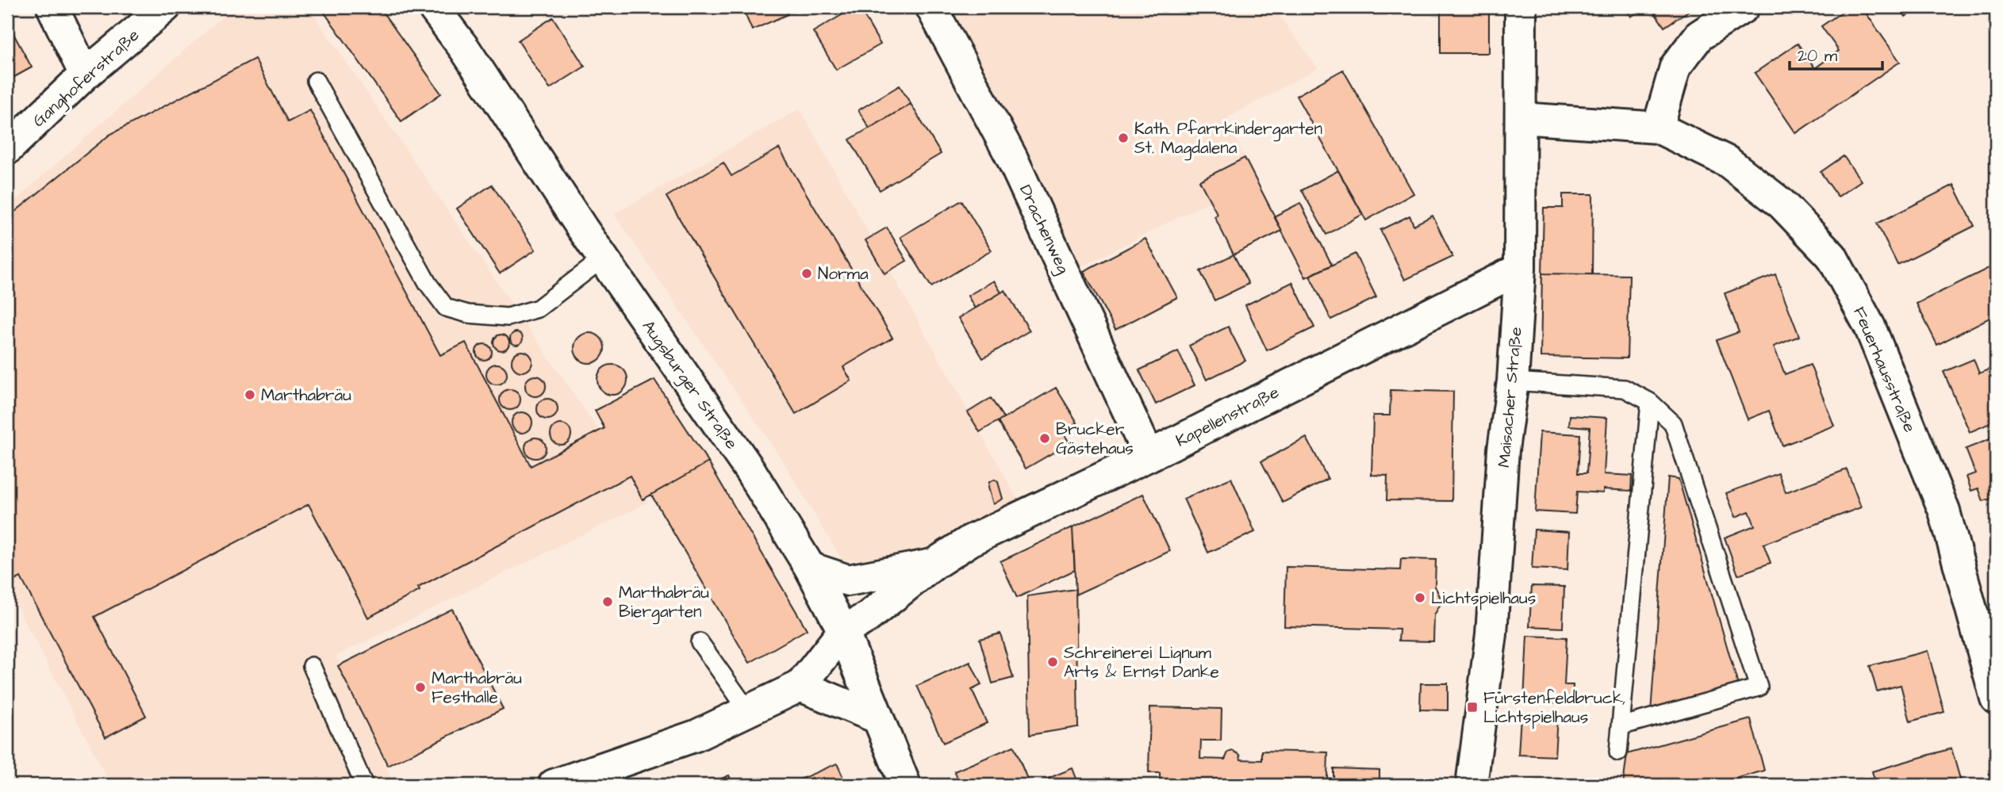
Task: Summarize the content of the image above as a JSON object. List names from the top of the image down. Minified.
{"streets":{"street":["Ganghoferstraße","Drachenweg","Feuerhausstraße","Augsburger Straße","Maisacher Straße","Kapellenstraße"]},"crossings":[["Drachenweg","Kapellenstraße"],["Feuerhausstraße","Maisacher Straße"],["Augsburger Straße","Kapellenstraße"],["Maisacher Straße","Kapellenstraße"]],"places":{"other":["Kath. Pfarrkindergarten St. Magdalena","Norma","Marthabräu","Brucker Gästehaus","Lichtspielhaus","Marthabräu Biergarten","Schreinerei Lignum Arts & Ernst Danke","Marthabräu Festhalle"],"transit":["Fürstenfeldbruck, Lichtspielhaus"]},"scale_bar":"20 m"}
